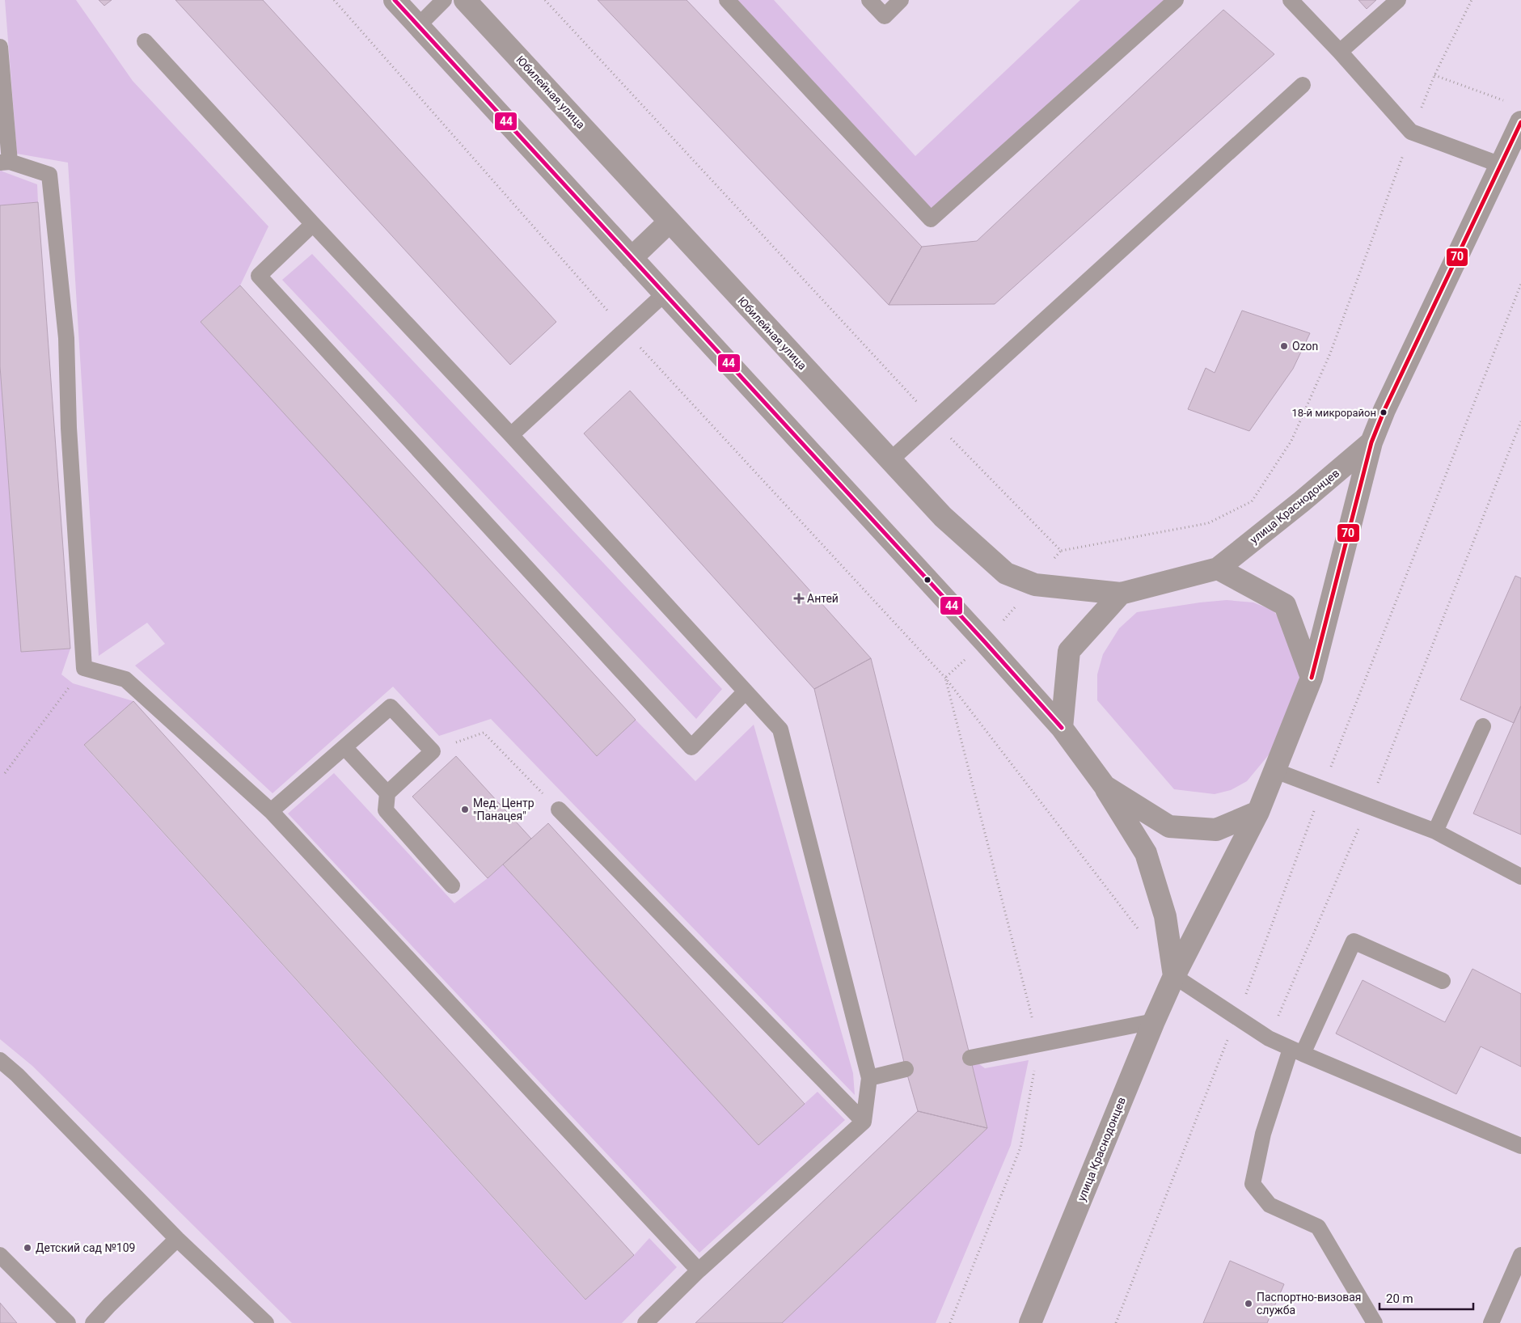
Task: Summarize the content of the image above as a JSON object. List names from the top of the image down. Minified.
{"streets":{"main road":["Юбилейная улица","улица Краснодонцев"]},"places":{"other":["Ozon","18-й микрорайон","Мед. Центр \"Панацея\"","Детский сад №109","Паспортно-визовая служба"],"health":["Антей"]},"lines":["transit line 44","transit line 70"],"scale_bar":"20 m"}
